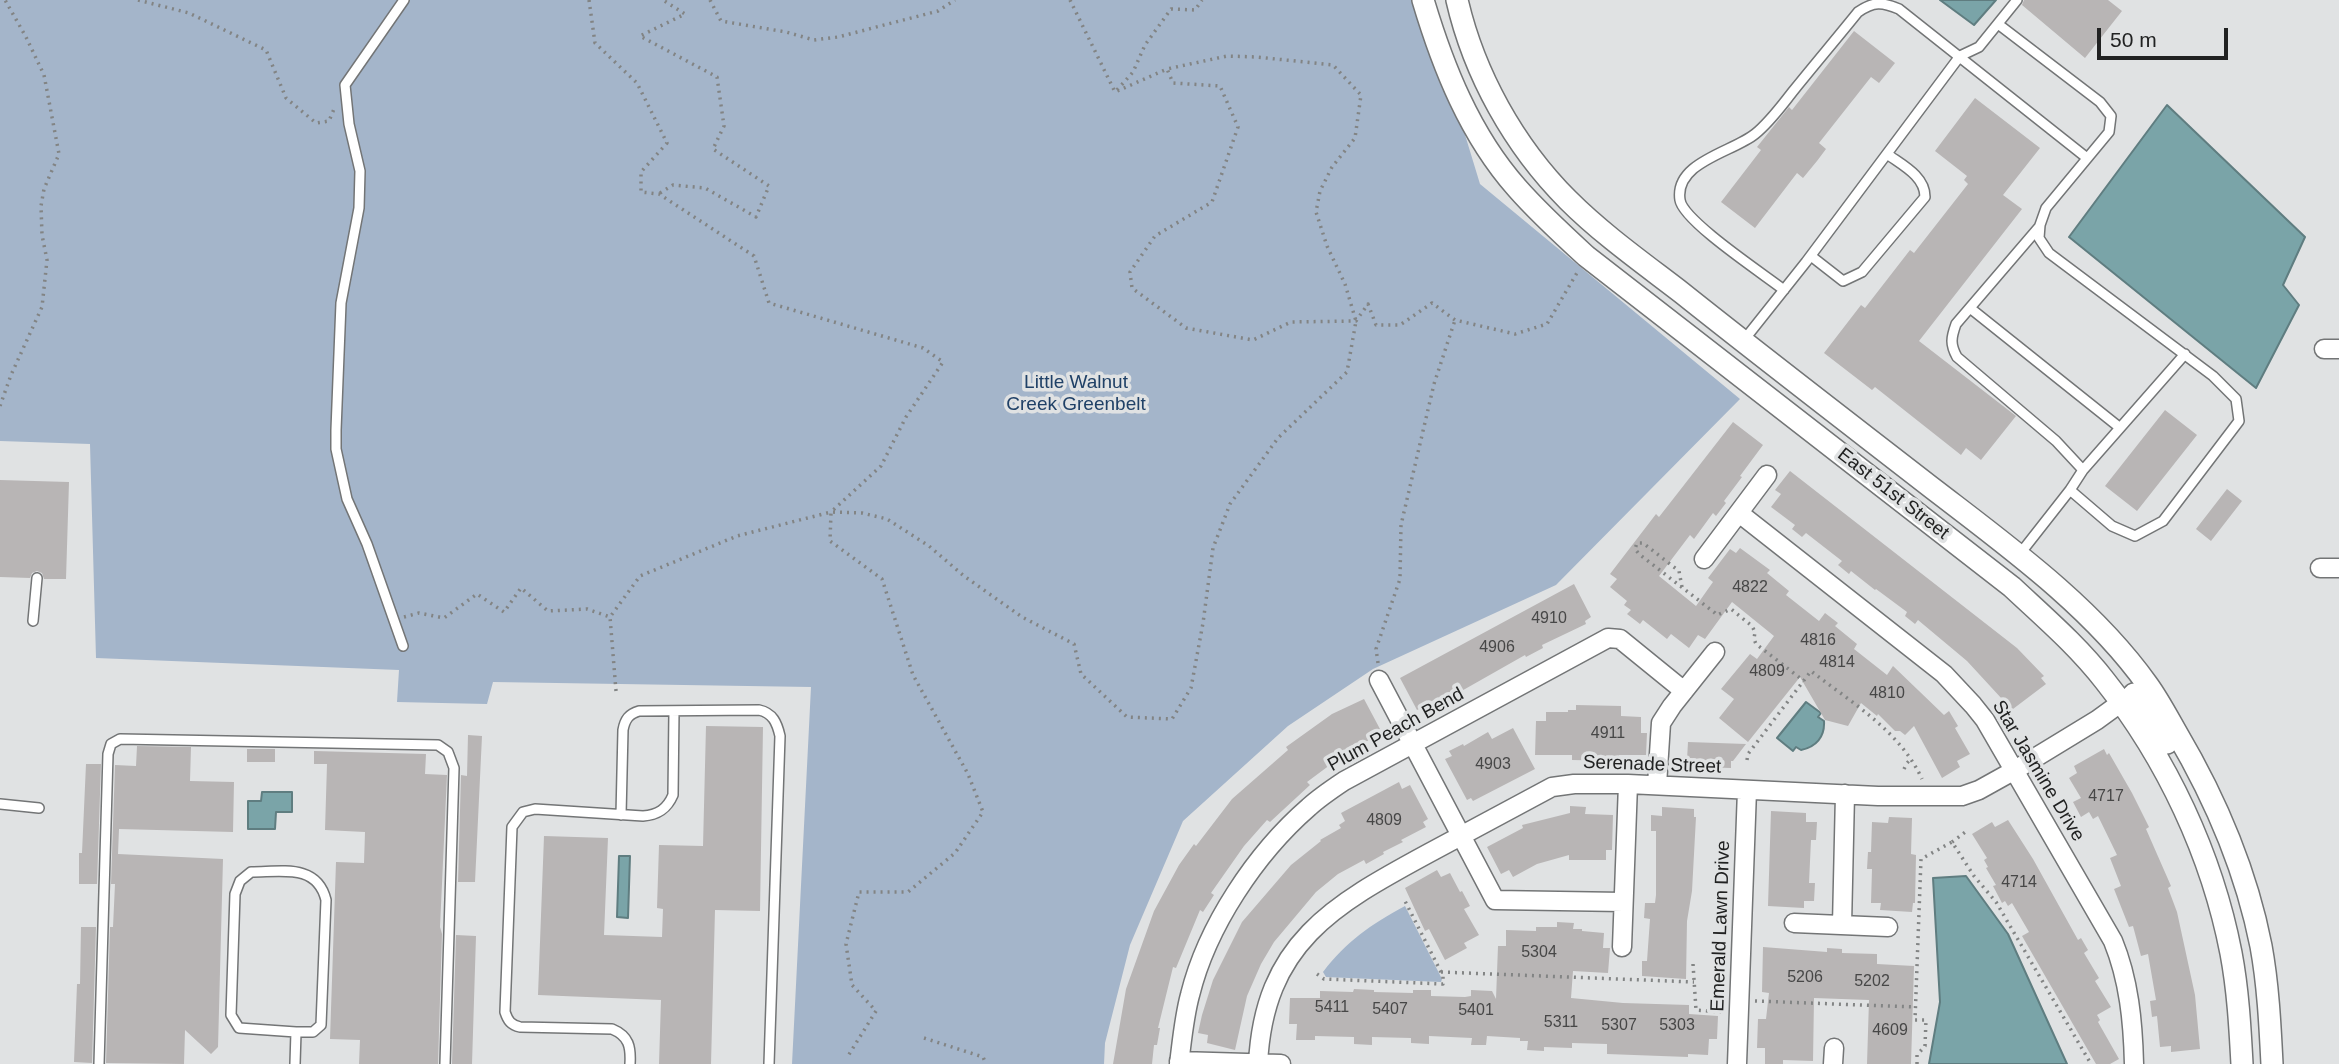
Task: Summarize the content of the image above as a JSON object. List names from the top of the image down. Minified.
{"streets":{"street":["East 51st Street","Plum Peach Bend","Serenade Street","Star Jasmine Drive","Emerald Lawn Drive"]},"crossings":[["East 51st Street","Serenade Street"],["Serenade Street","Star Jasmine Drive"],["Serenade Street","Emerald Lawn Drive"]],"parks":["Little Walnut Creek Greenbelt"],"house_numbers":["4822","4910","4816","4906","4814","4809","4810","4911","4903","4717","4809","4714","5304","5206","5202","5411","5407","5401","5311","5307","5303","4609"],"scale_bar":"50 m"}
